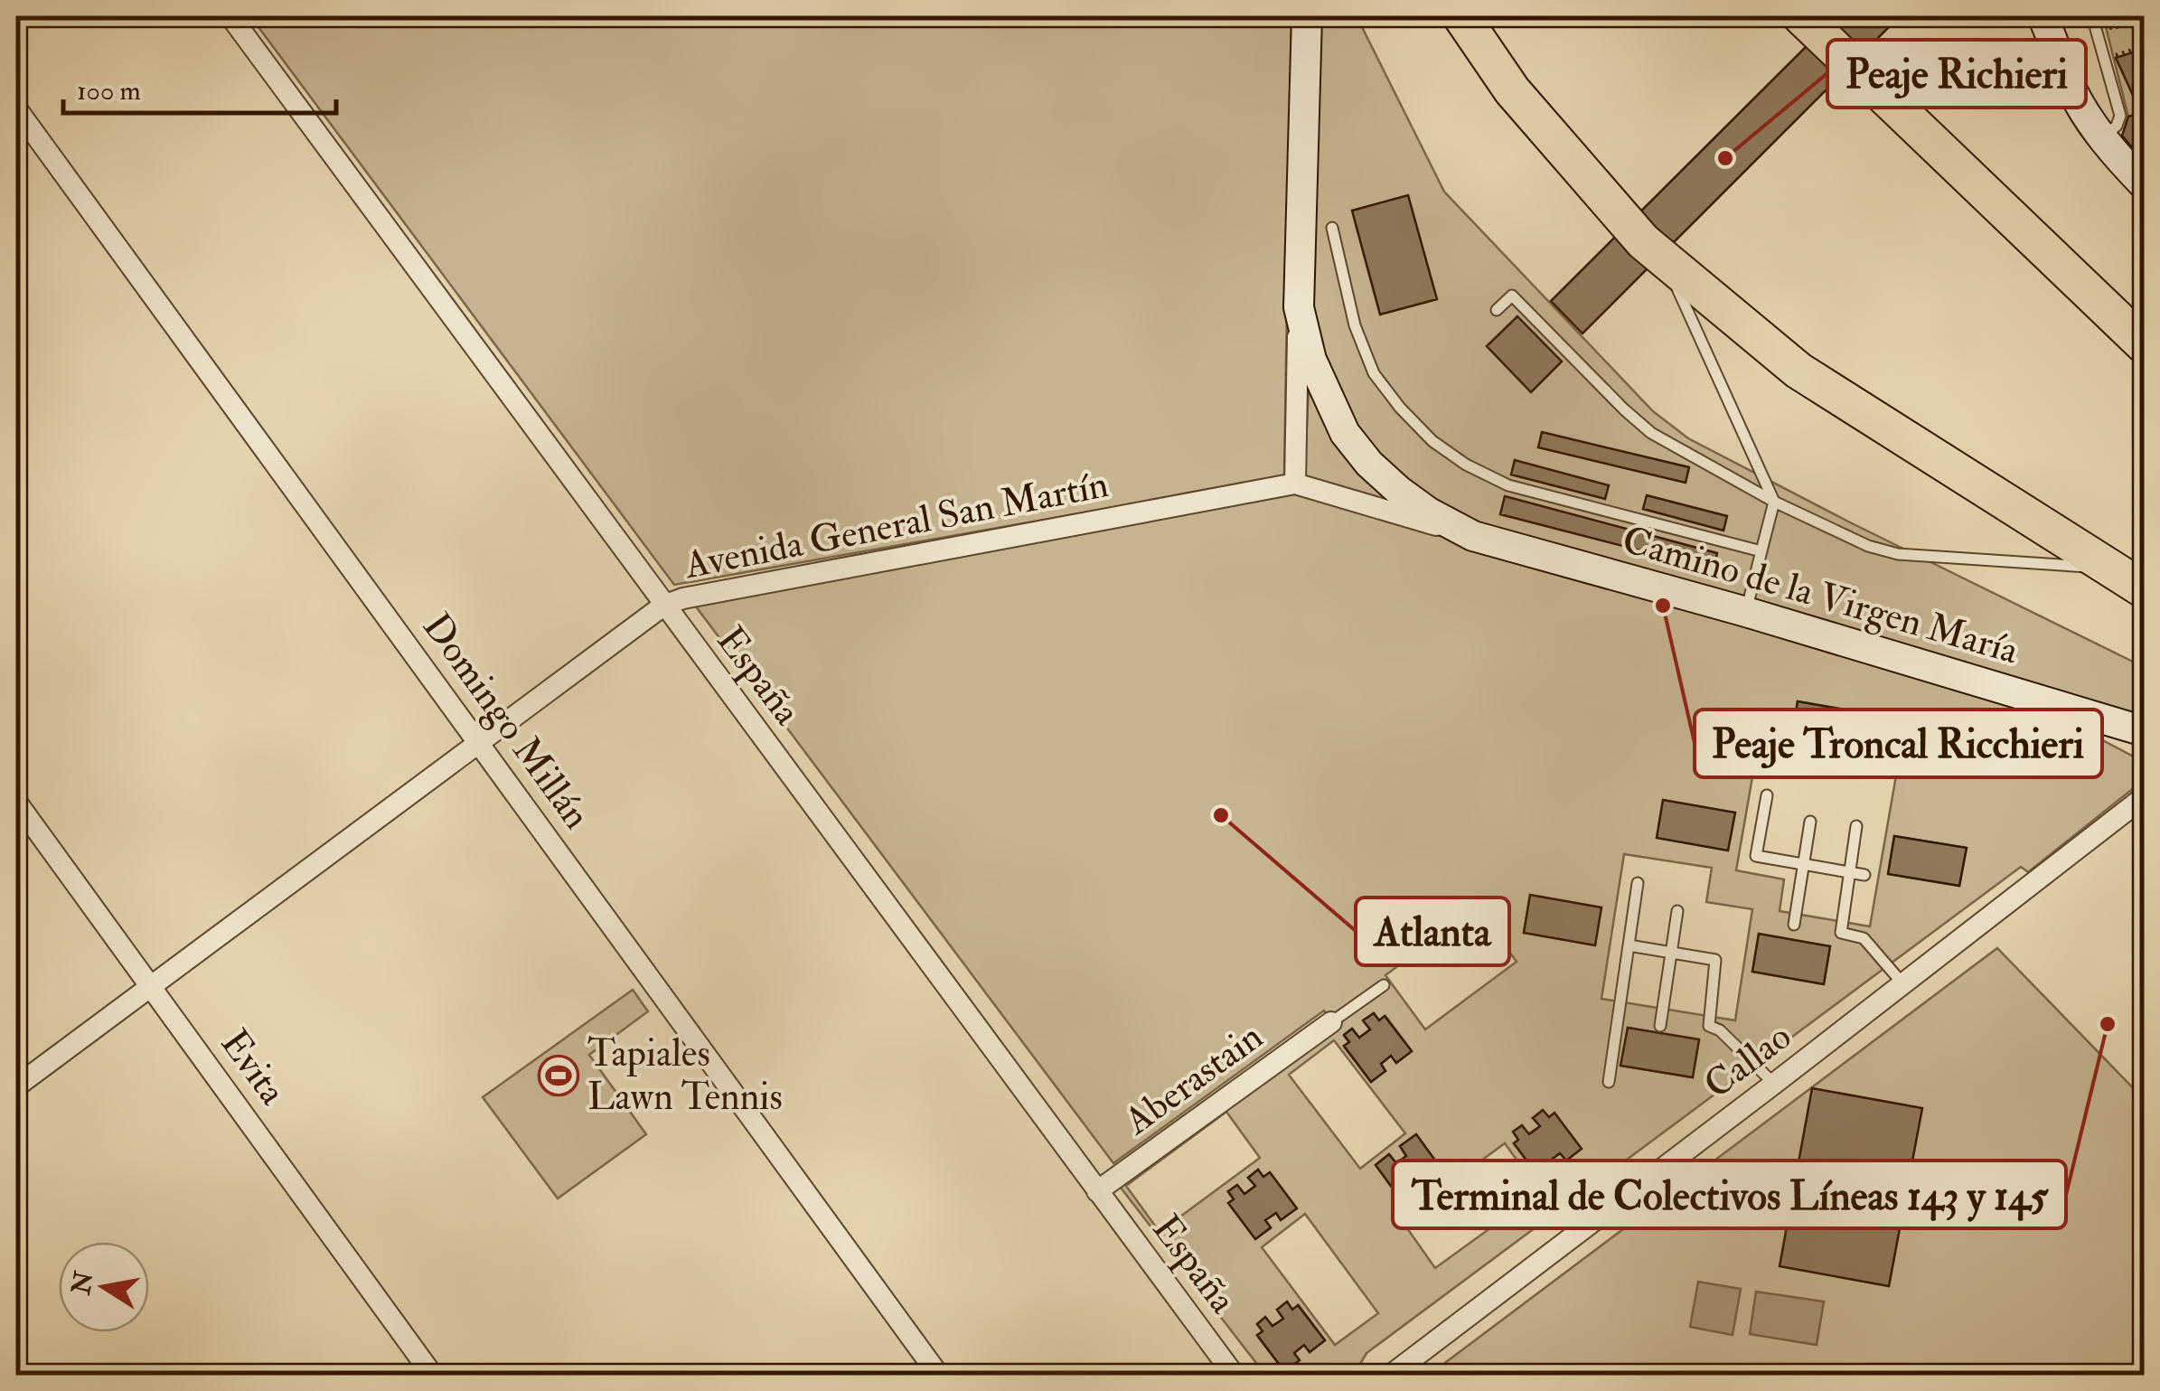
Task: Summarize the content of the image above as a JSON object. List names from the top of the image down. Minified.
{"streets":{"street":["Avenida General San Martín","Camino de la Virgen María","España","Domingo Millán","Callao","Evita","Aberastain"]},"crossings":[["Avenida General San Martín","Camino de la Virgen María"],["Avenida General San Martín","España"],["Avenida General San Martín","Domingo Millán"],["Avenida General San Martín","Evita"],["España","Aberastain"]],"places":{"other":["Peaje Richieri","Peaje Troncal Ricchieri","Atlanta","Terminal de Colectivos Líneas 143 y 145"],"sports":["Tapiales Lawn Tennis"]},"scale_bar":"100 m","north":"left"}
